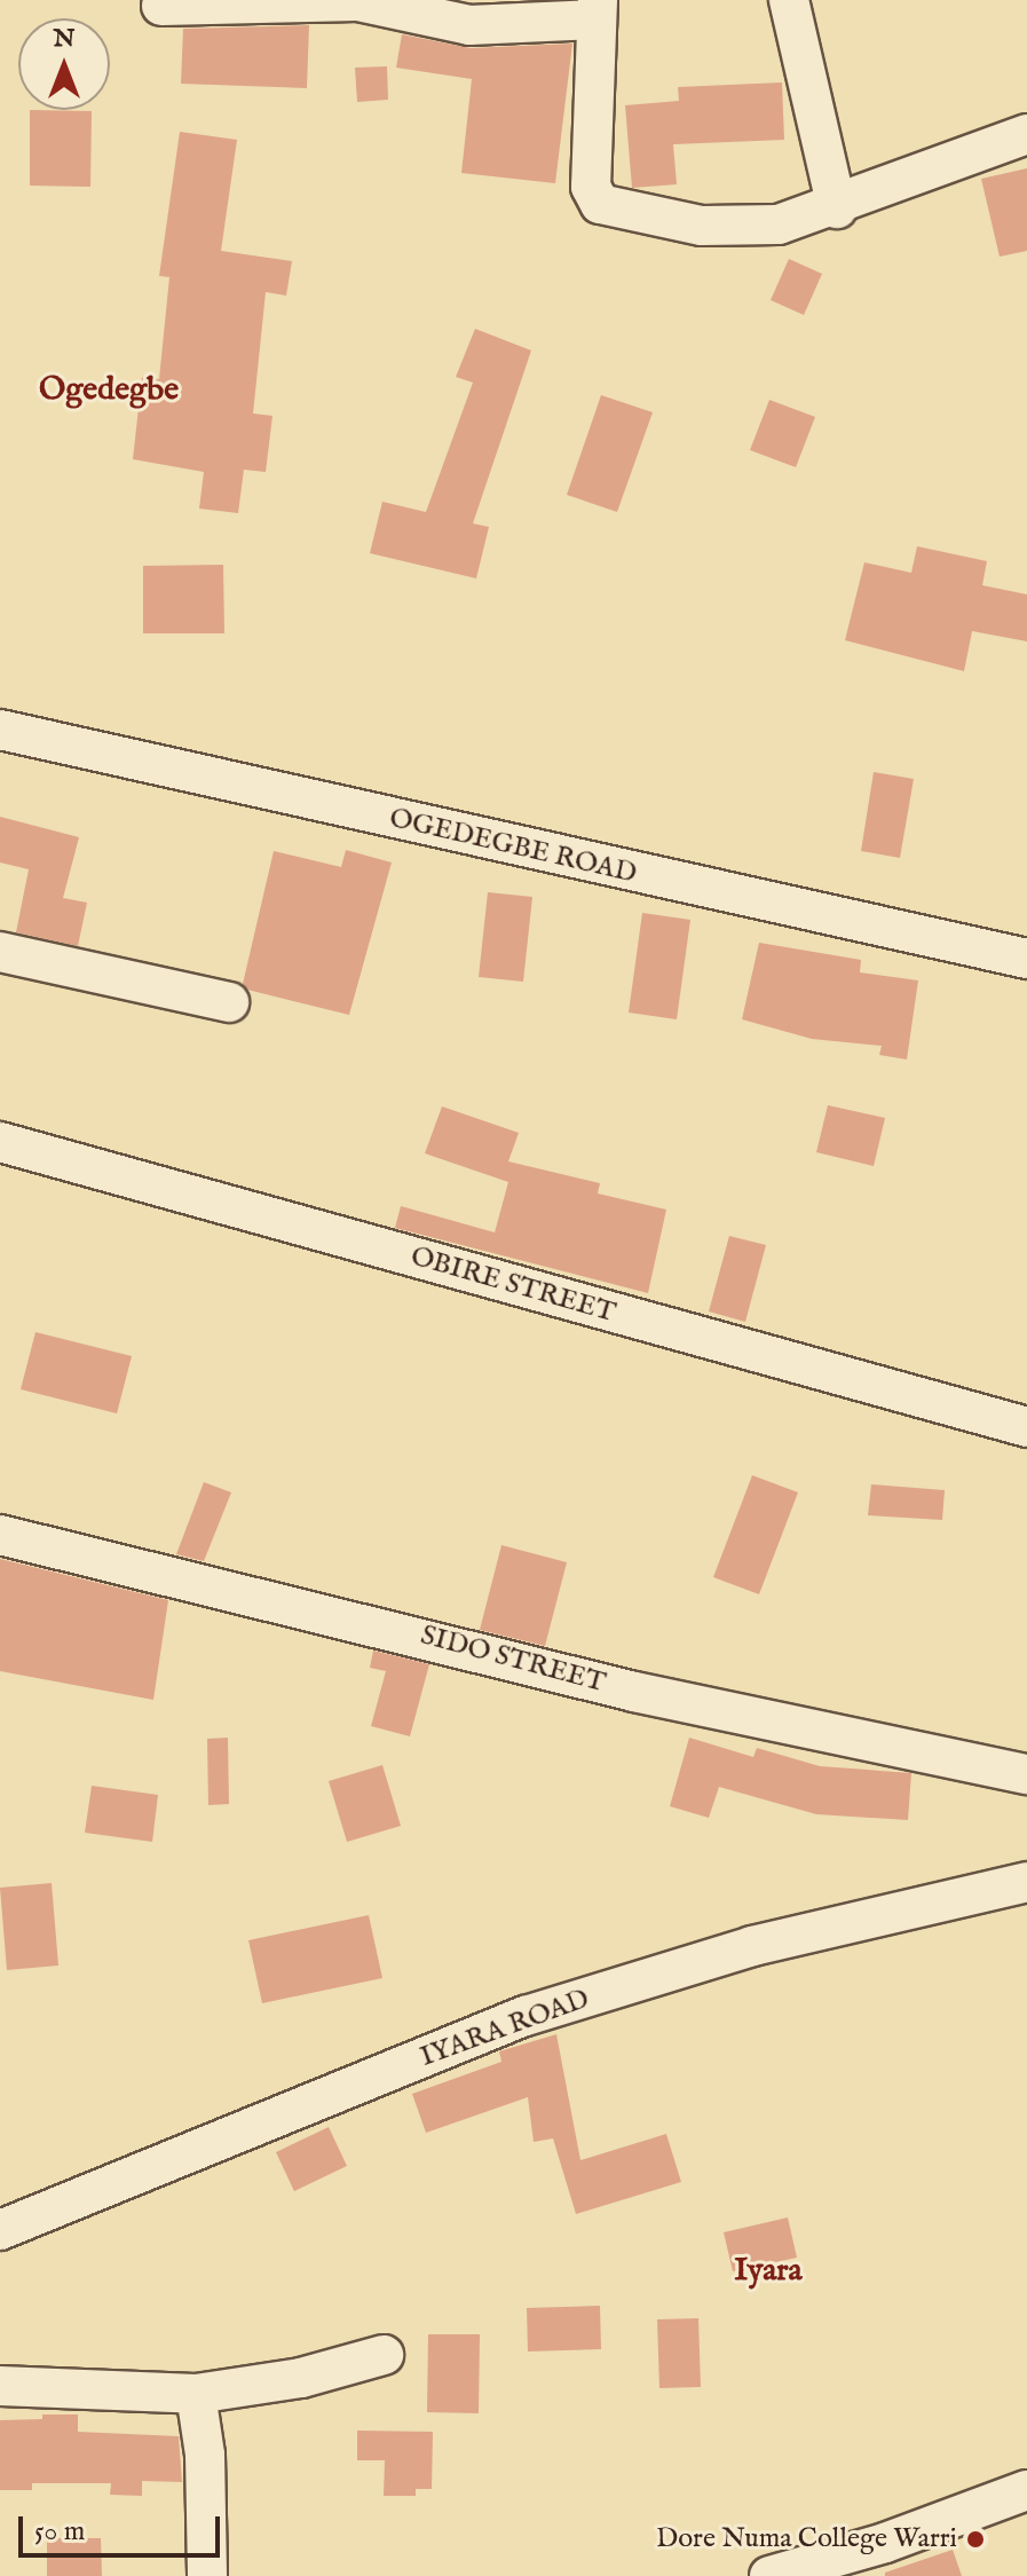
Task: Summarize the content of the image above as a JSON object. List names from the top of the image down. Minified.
{"streets":{"street":["OGEDEGBE ROAD","OBIRE STREET","SIDO STREET","IYARA ROAD"]},"districts":["Ogedegbe","Iyara"],"places":["Dore Numa College Warri"],"scale_bar":"50 m","north":"top"}
